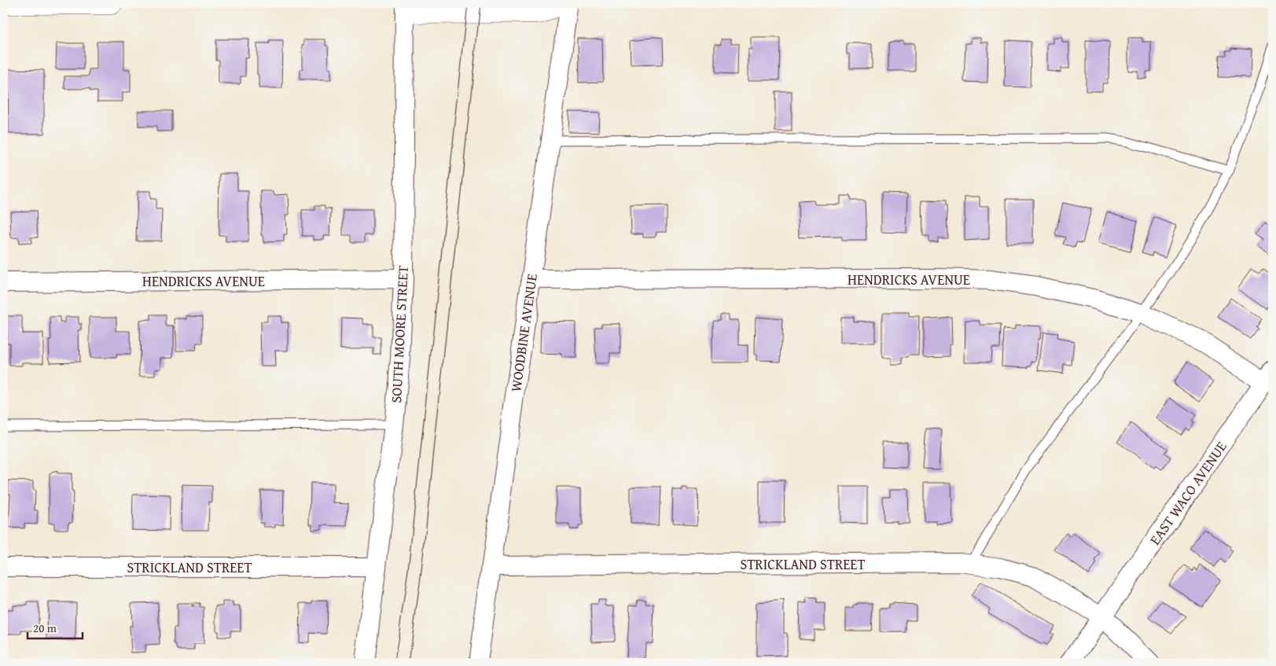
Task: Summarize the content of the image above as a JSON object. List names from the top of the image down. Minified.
{"streets":{"street":["HENDRICKS AVENUE","WOODBINE AVENUE","SOUTH MOORE STREET","EAST WACO AVENUE","STRICKLAND STREET"]},"crossings":[["HENDRICKS AVENUE","WOODBINE AVENUE"],["HENDRICKS AVENUE","SOUTH MOORE STREET"],["HENDRICKS AVENUE","EAST WACO AVENUE"],["WOODBINE AVENUE","STRICKLAND STREET"],["SOUTH MOORE STREET","STRICKLAND STREET"],["EAST WACO AVENUE","STRICKLAND STREET"]],"scale_bar":"20 m"}
